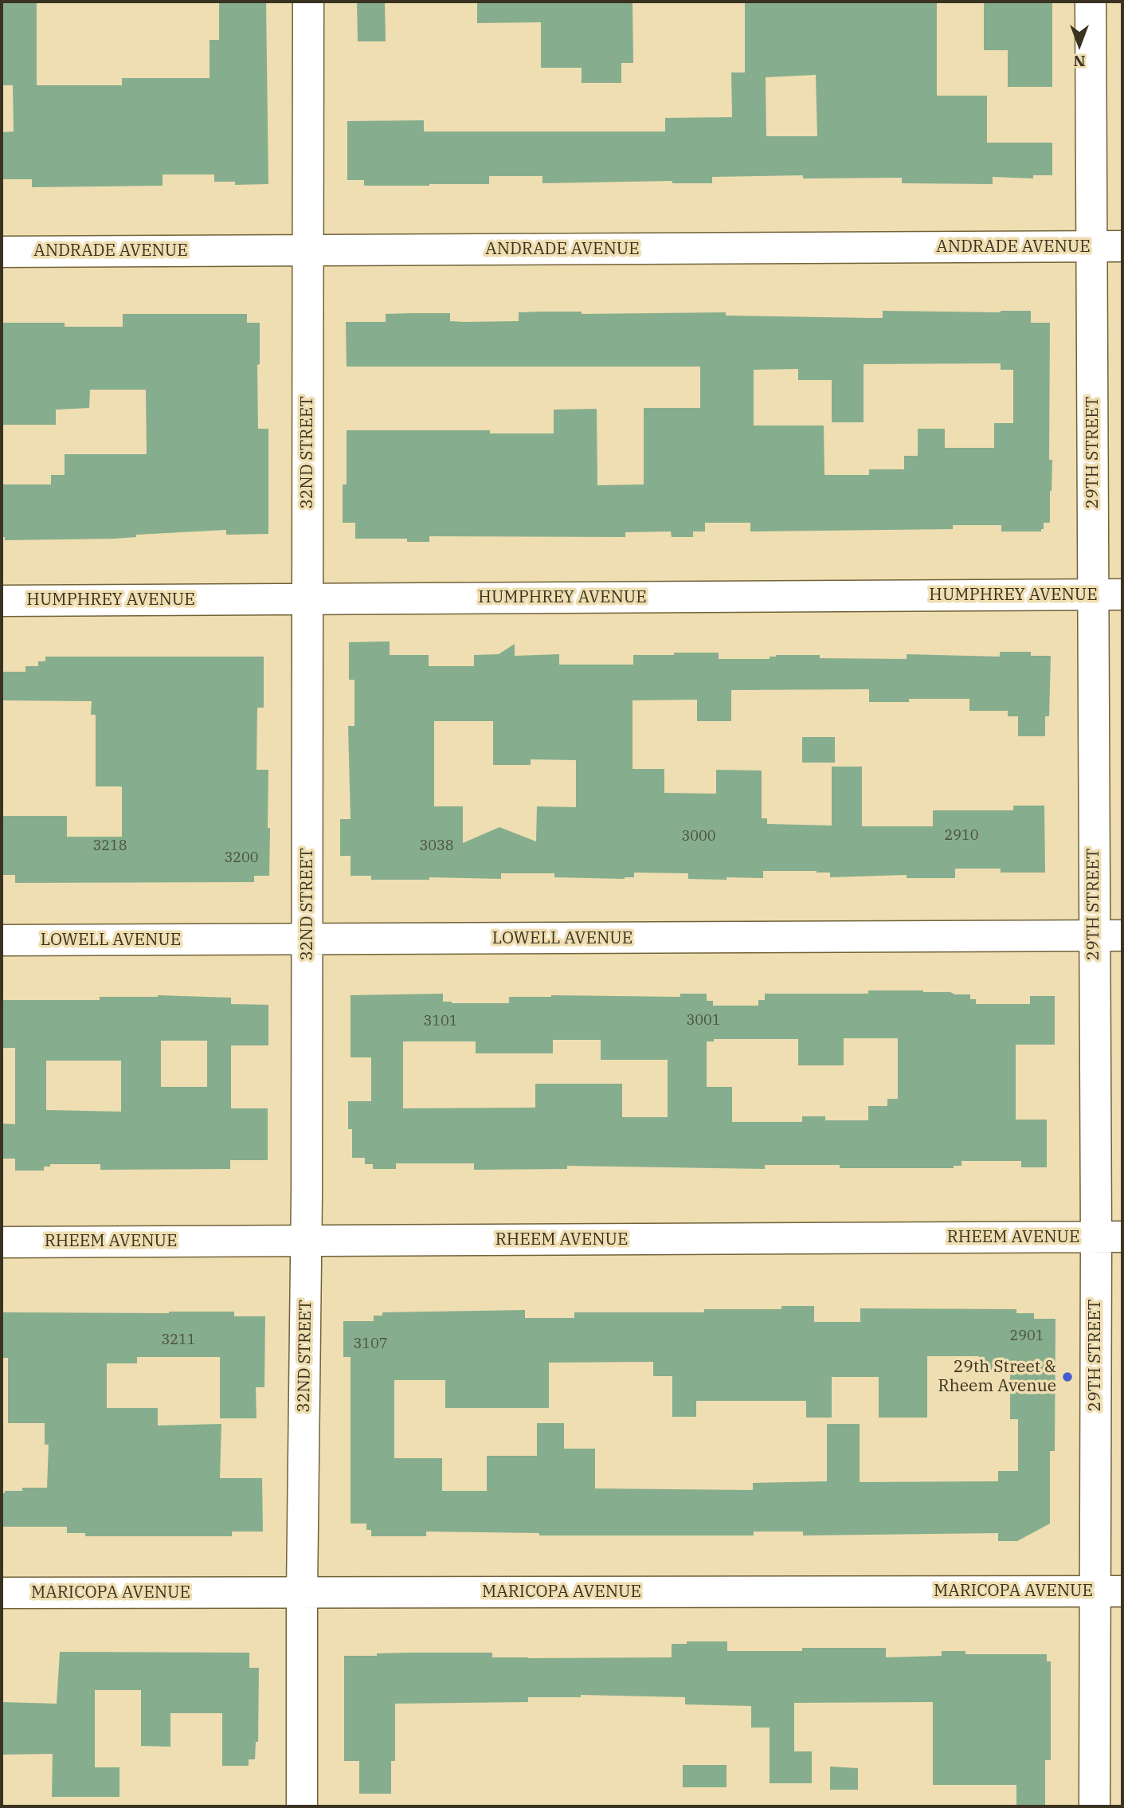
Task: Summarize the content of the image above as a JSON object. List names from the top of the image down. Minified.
{"streets":{"street":["ANDRADE AVENUE","32ND STREET","29TH STREET","HUMPHREY AVENUE","LOWELL AVENUE","RHEEM AVENUE","MARICOPA AVENUE"]},"crossings":[["ANDRADE AVENUE","32ND STREET"],["ANDRADE AVENUE","29TH STREET"],["32ND STREET","HUMPHREY AVENUE"],["32ND STREET","LOWELL AVENUE"],["32ND STREET","RHEEM AVENUE"],["32ND STREET","MARICOPA AVENUE"],["29TH STREET","HUMPHREY AVENUE"],["29TH STREET","LOWELL AVENUE"],["29TH STREET","RHEEM AVENUE"],["29TH STREET","MARICOPA AVENUE"]],"places":["29th Street & Rheem Avenue"],"house_numbers":["2910","3000","3218","3038","3200","3001","3101","2901","3211","3107"],"north":"bottom"}
